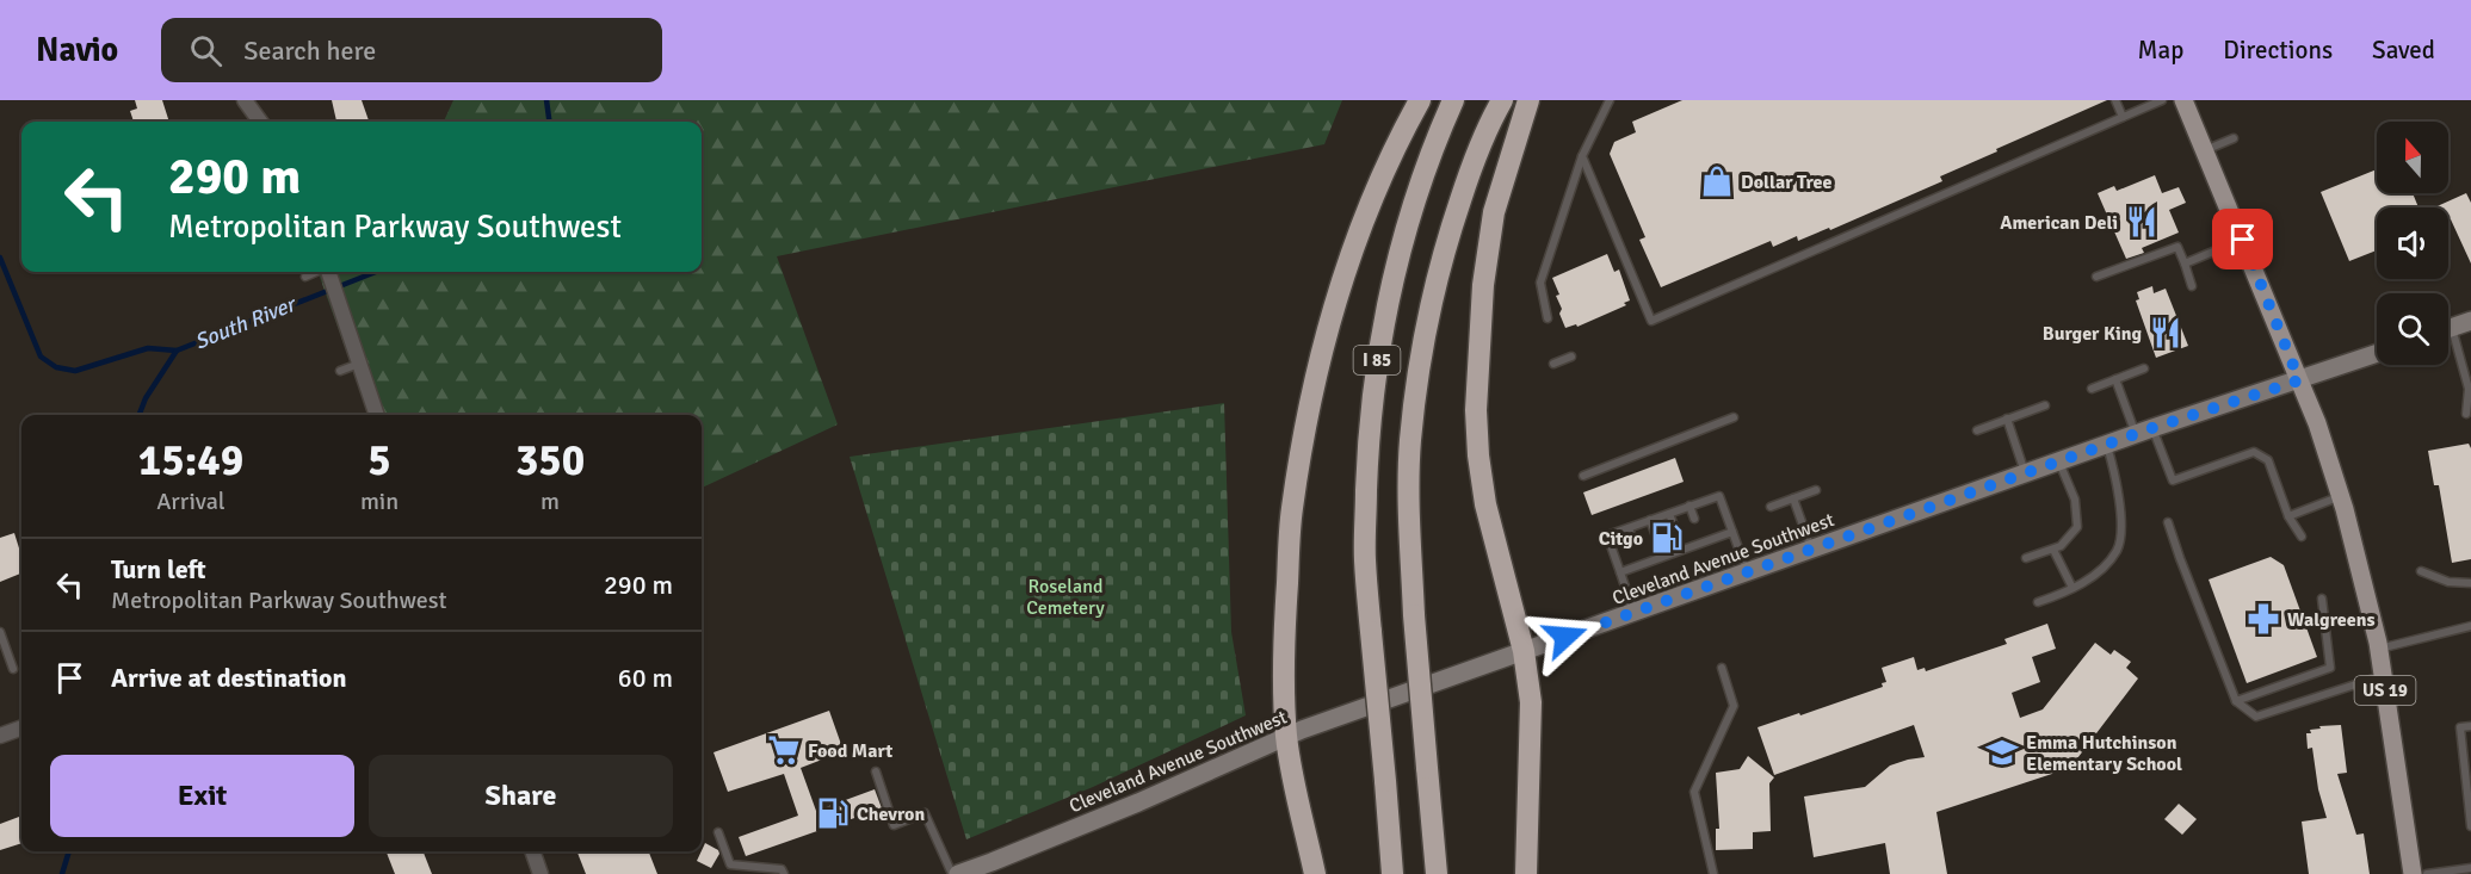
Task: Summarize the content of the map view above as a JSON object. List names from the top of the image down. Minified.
{"streets":{"highway":["I 85"],"main road":["Cleveland Avenue Southwest","US 19"]},"crossings":[["Cleveland Avenue Southwest","US 19"]],"water":["South River"],"parks":["Roseland Cemetery"],"places":{"shop":["Dollar Tree"],"restaurant":["American Deli","Burger King"],"fuel station":["Citgo","Chevron"],"pharmacy":["Walgreens"],"supermarket":["Food Mart"],"school or university":["Emma Hutchinson Elementary School"]},"north":"top","page":{"header":"Navio","search":"Search here","nav":["Map","Directions","Saved"],"turn":["290 m","Metropolitan Parkway Southwest"],"eta":["15:49","Arrival","5","min","350","m"],"list":[{"name":"Turn left","note":"Metropolitan Parkway Southwest","value":"290 m"},{"name":"Arrive at destination","value":"60 m"}],"buttons":["Exit","Share"]}}
